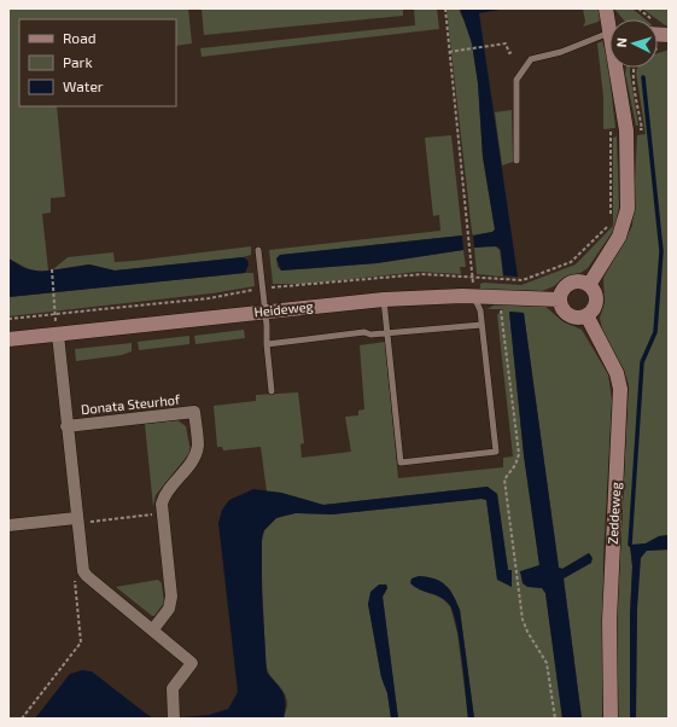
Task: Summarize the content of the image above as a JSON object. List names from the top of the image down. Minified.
{"streets":{"main road":["Heideweg","Zeddeweg"],"street":["Donata Steurhof"]},"crossings":[["Heideweg","Donata Steurhof"],["Heideweg","Zeddeweg"]],"legend":["Road","Park","Water"],"north":"left"}
